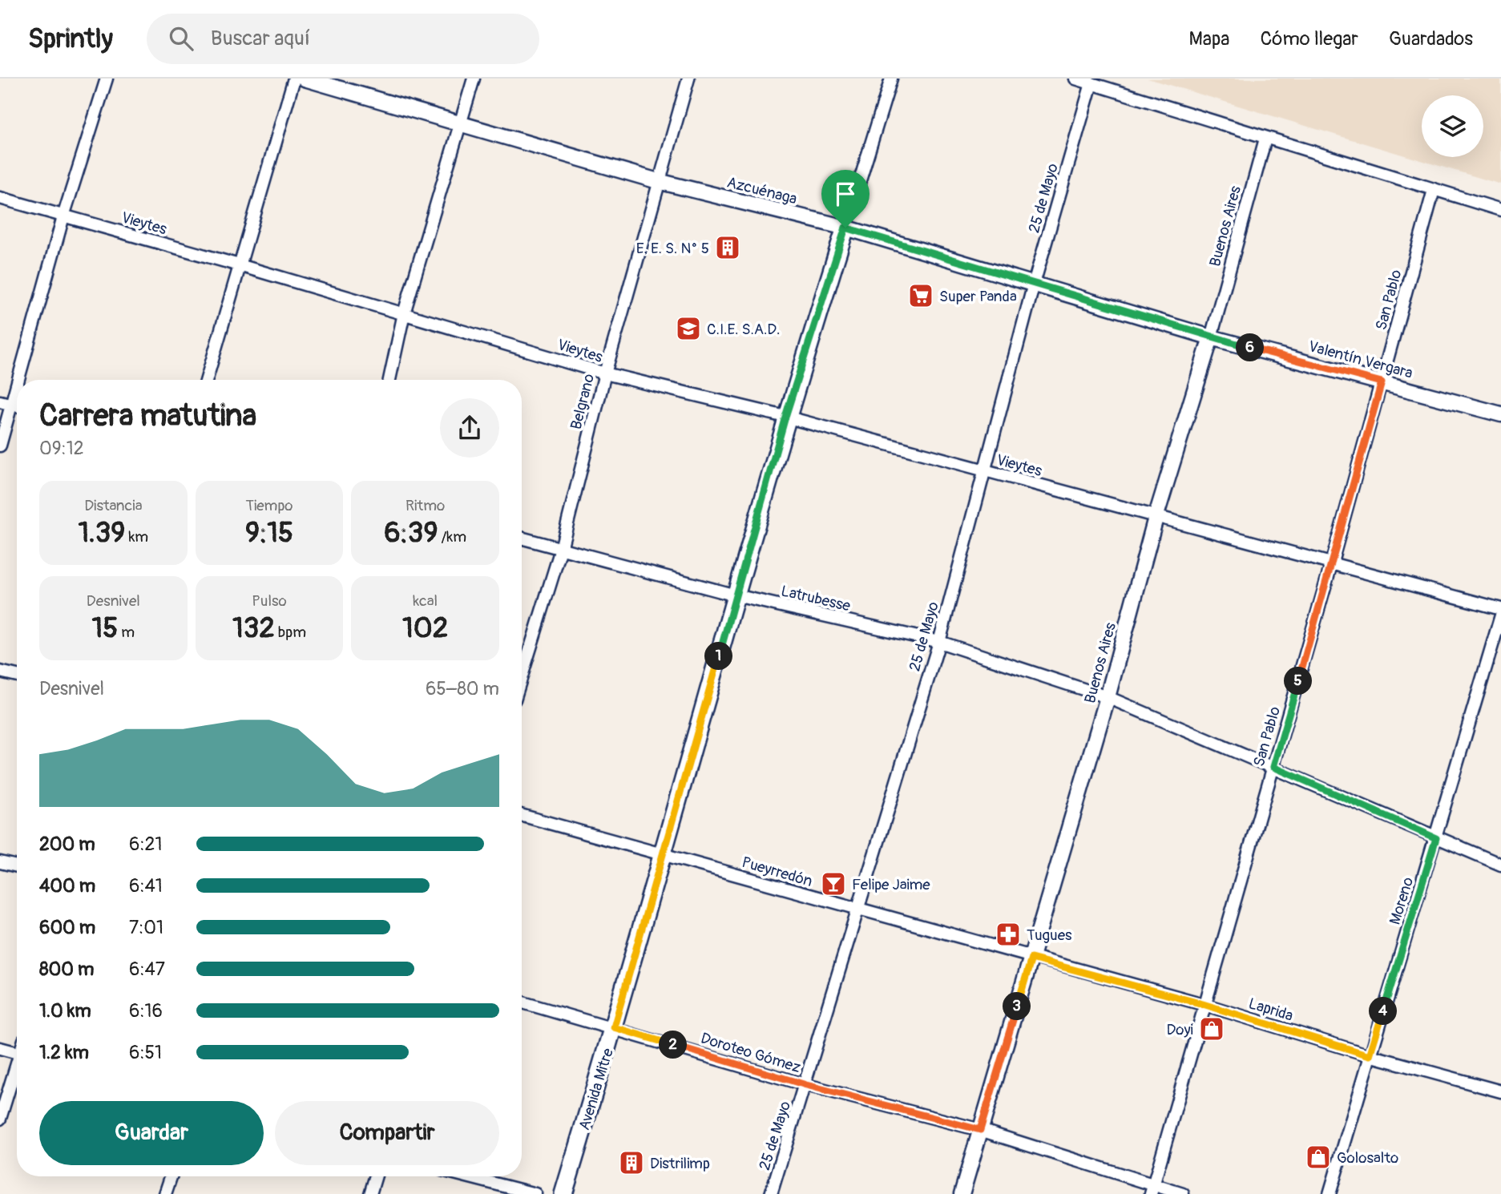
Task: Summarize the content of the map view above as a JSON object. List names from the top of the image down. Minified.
{"streets":{"main road":["Avenida Mitre"],"street":["Azcuénaga","25 de Mayo","Vieytes","Buenos Aires","San Pablo","Valentín Vergara","Belgrano","Latrubesse","Pueyrredón","Moreno","Laprida","Doroteo Gómez"]},"crossings":[["Azcuénaga","25 de Mayo"],["Azcuénaga","Buenos Aires"],["Azcuénaga","Valentín Vergara"],["Azcuénaga","Belgrano"],["Azcuénaga","Avenida Mitre"],["25 de Mayo","Vieytes"],["25 de Mayo","Latrubesse"],["25 de Mayo","Pueyrredón"],["25 de Mayo","Doroteo Gómez"],["Vieytes","Buenos Aires"],["Vieytes","San Pablo"],["Vieytes","Belgrano"],["Vieytes","Avenida Mitre"],["Buenos Aires","Valentín Vergara"],["Buenos Aires","Latrubesse"],["Buenos Aires","Pueyrredón"],["Buenos Aires","Laprida"],["Buenos Aires","Doroteo Gómez"],["San Pablo","Valentín Vergara"],["San Pablo","Latrubesse"],["San Pablo","Laprida"],["San Pablo","Doroteo Gómez"],["Belgrano","Latrubesse"],["Latrubesse","Moreno"],["Latrubesse","Avenida Mitre"],["Pueyrredón","Laprida"],["Pueyrredón","Avenida Mitre"],["Moreno","Laprida"],["Doroteo Gómez","Avenida Mitre"]],"places":{"building":["E. E. S. N° 5","Distrilimp"],"supermarket":["Super Panda"],"school or university":["C.I.E. S.A.D."],"bar":["Felipe Jaime"],"pharmacy":["Tugues"],"shop":["Doyi","Golosalto"]},"page":{"header":"Sprintly","search":"Buscar aquí","nav":["Mapa","Cómo llegar","Guardados"],"pins":["6","1","5","3","4","2"],"heading":["Carrera matutina","09:12"],"stats":[["Distancia","1.39 km"],["Tiempo","9:15"],["Ritmo","6:39 /km"],["Desnivel","15 m"],["Pulso","132 bpm"],["kcal","102"]],"chart":["Desnivel","65–80 m"],"list":[{"name":"200 m","note":"6:21"},{"name":"400 m","note":"6:41"},{"name":"600 m","note":"7:01"},{"name":"800 m","note":"6:47"},{"name":"1.0 km","note":"6:16"},{"name":"1.2 km","note":"6:51"}],"buttons":["Guardar","Compartir"]}}
